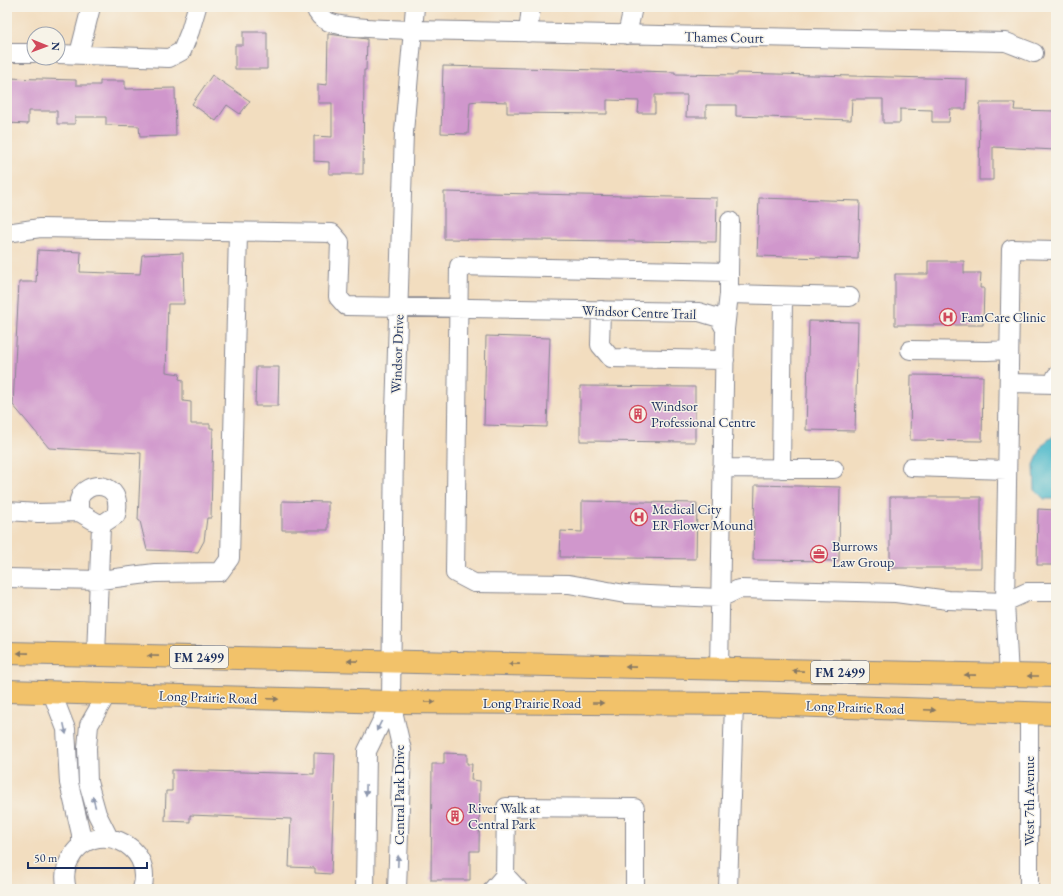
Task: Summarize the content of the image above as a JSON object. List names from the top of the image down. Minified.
{"streets":{"main road":["FM 2499","Long Prairie Road"],"street":["Thames Court","Windsor Centre Trail","Windsor Drive","Central Park Drive","West 7th Avenue"]},"crossings":[["Thames Court","Windsor Drive"],["Windsor Centre Trail","Windsor Drive"],["Windsor Drive","FM 2499"],["Windsor Drive","Long Prairie Road"],["Windsor Drive","Central Park Drive"],["Long Prairie Road","Central Park Drive"],["Long Prairie Road","West 7th Avenue"]],"places":{"hospital":["FamCare Clinic","Medical City ER Flower Mound"],"building":["Windsor Professional Centre","River Walk at Central Park"],"office":["Burrows Law Group"]},"scale_bar":"50 m","north":"right"}
